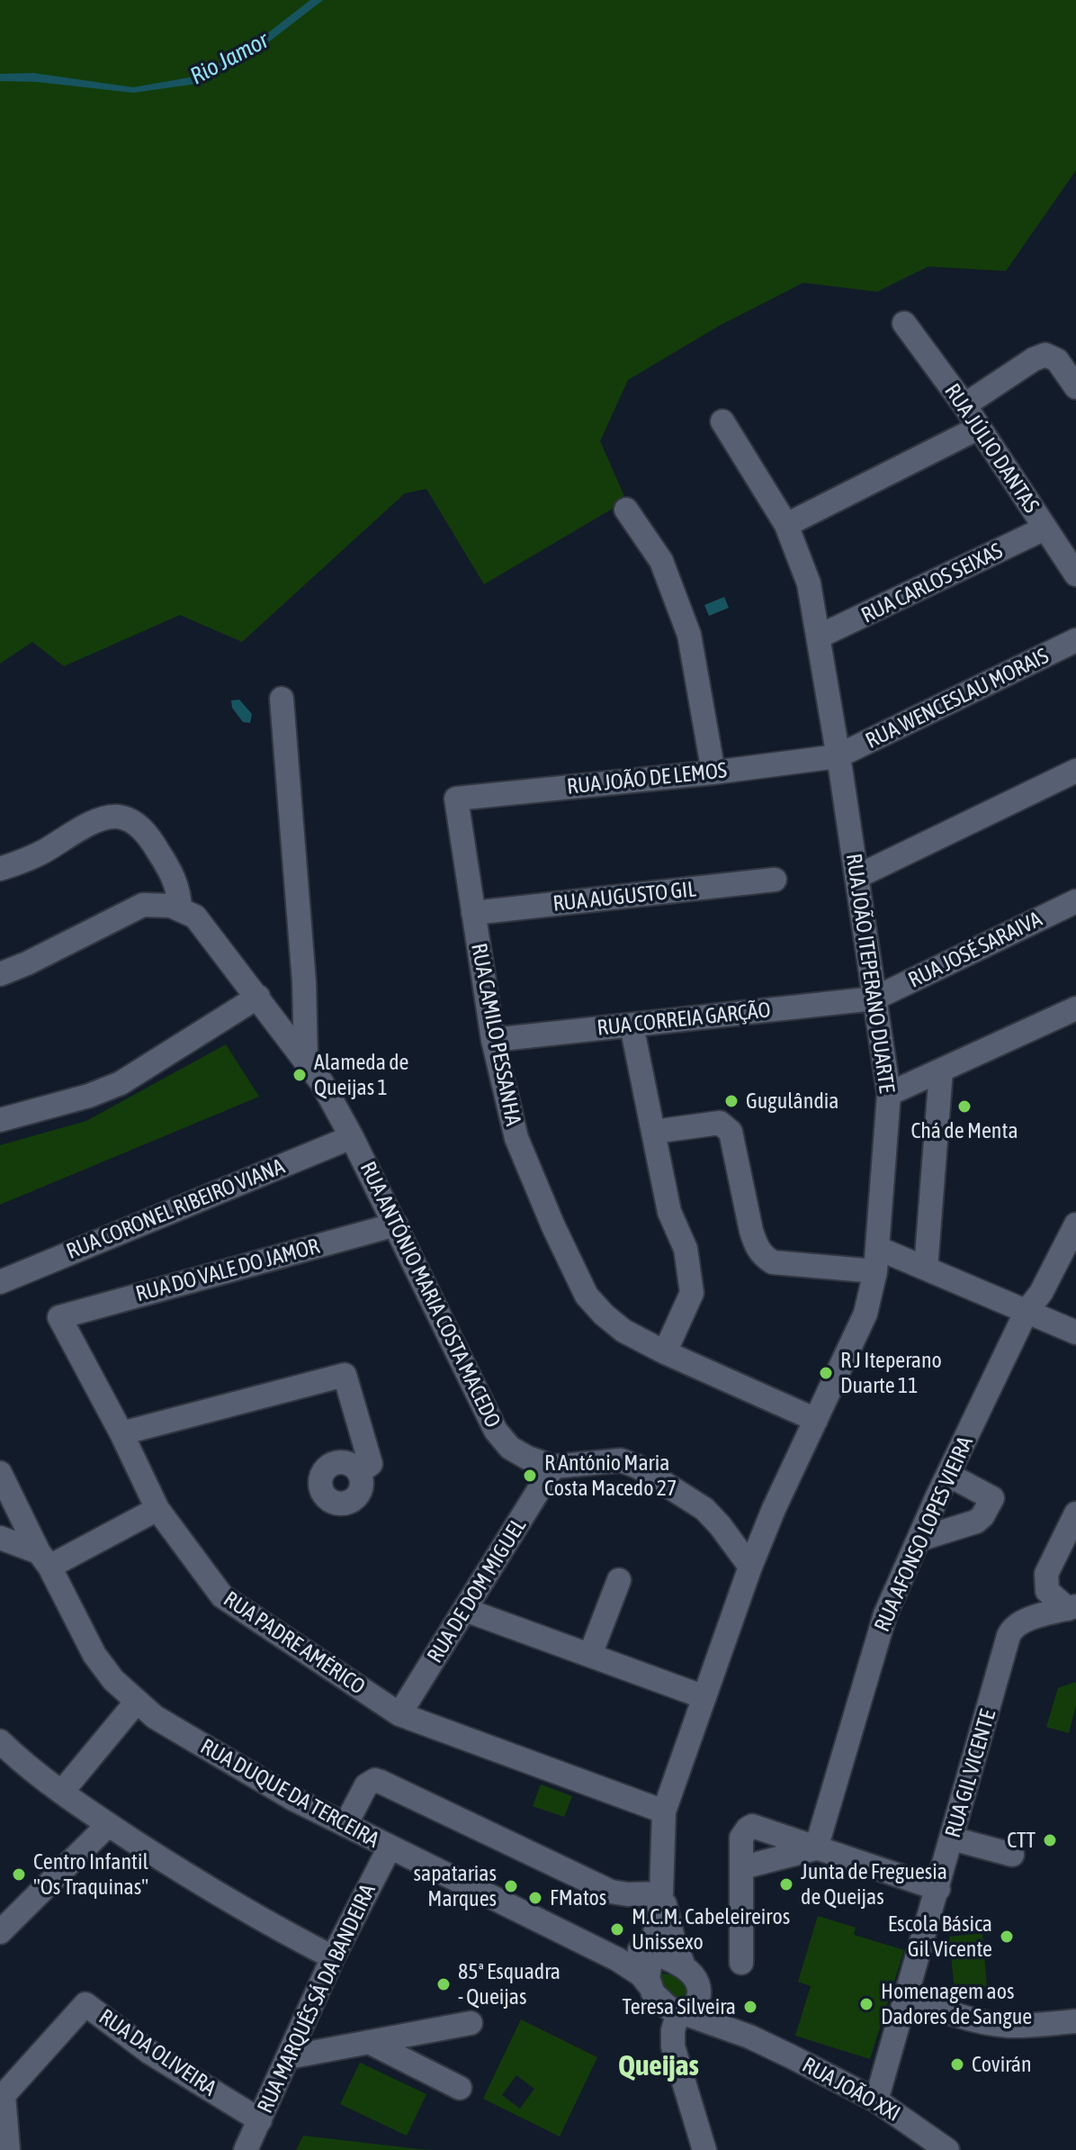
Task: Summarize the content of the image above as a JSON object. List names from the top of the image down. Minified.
{"streets":{"street":["RUA JÚLIO DANTAS","RUA CARLOS SEIXAS","RUA WENCESLAU MORAIS","RUA JOÃO DE LEMOS","RUA AUGUSTO GIL","RUA JOSÉ SARAIVA","RUA JOÃO ITEPERANO DUARTE","RUA CORREIA GARÇÃO","RUA CAMILO PESSANHA","RUA CORONEL RIBEIRO VIANA","RUA DO VALE DO JAMOR","RUA ANTÓNIO MARIA COSTA MACEDO","RUA AFONSO LOPES VIEIRA","RUA DE DOM MIGUEL","RUA PADRE AMÉRICO","RUA GIL VICENTE","RUA DUQUE DA TERCEIRA","RUA MARQUÊS SÁ DA BANDEIRA","RUA DA OLIVEIRA","RUA JOÃO XXI"]},"crossings":[["RUA JÚLIO DANTAS","RUA CARLOS SEIXAS"],["RUA CARLOS SEIXAS","RUA JOÃO ITEPERANO DUARTE"],["RUA WENCESLAU MORAIS","RUA JOÃO DE LEMOS"],["RUA WENCESLAU MORAIS","RUA JOÃO ITEPERANO DUARTE"],["RUA JOÃO DE LEMOS","RUA JOÃO ITEPERANO DUARTE"],["RUA JOÃO DE LEMOS","RUA CAMILO PESSANHA"],["RUA AUGUSTO GIL","RUA CAMILO PESSANHA"],["RUA JOSÉ SARAIVA","RUA JOÃO ITEPERANO DUARTE"],["RUA JOSÉ SARAIVA","RUA CORREIA GARÇÃO"],["RUA JOÃO ITEPERANO DUARTE","RUA CORREIA GARÇÃO"],["RUA JOÃO ITEPERANO DUARTE","RUA CAMILO PESSANHA"],["RUA JOÃO ITEPERANO DUARTE","RUA ANTÓNIO MARIA COSTA MACEDO"],["RUA CORREIA GARÇÃO","RUA CAMILO PESSANHA"],["RUA CORONEL RIBEIRO VIANA","RUA ANTÓNIO MARIA COSTA MACEDO"],["RUA DO VALE DO JAMOR","RUA ANTÓNIO MARIA COSTA MACEDO"],["RUA DO VALE DO JAMOR","RUA PADRE AMÉRICO"],["RUA ANTÓNIO MARIA COSTA MACEDO","RUA DE DOM MIGUEL"],["RUA DE DOM MIGUEL","RUA PADRE AMÉRICO"],["RUA GIL VICENTE","RUA JOÃO XXI"],["RUA DUQUE DA TERCEIRA","RUA MARQUÊS SÁ DA BANDEIRA"],["RUA DUQUE DA TERCEIRA","RUA JOÃO XXI"],["RUA MARQUÊS SÁ DA BANDEIRA","RUA DA OLIVEIRA"]],"districts":["Queijas"],"water":["Rio Jamor"],"places":["Alameda de Queijas 1","Gugulândia","Chá de Menta","R J Iteperano Duarte 11","R António Maria Costa Macedo 27","CTT","Centro Infantil \"Os Traquinas\"","Junta de Freguesia de Queijas","sapatarias Marques","FMatos","M.C.M. Cabeleireiros Unissexo","Escola Básica Gil Vicente","85ª Esquadra - Queijas","Homenagem aos Dadores de Sangue","Teresa Silveira","Covirán"]}
